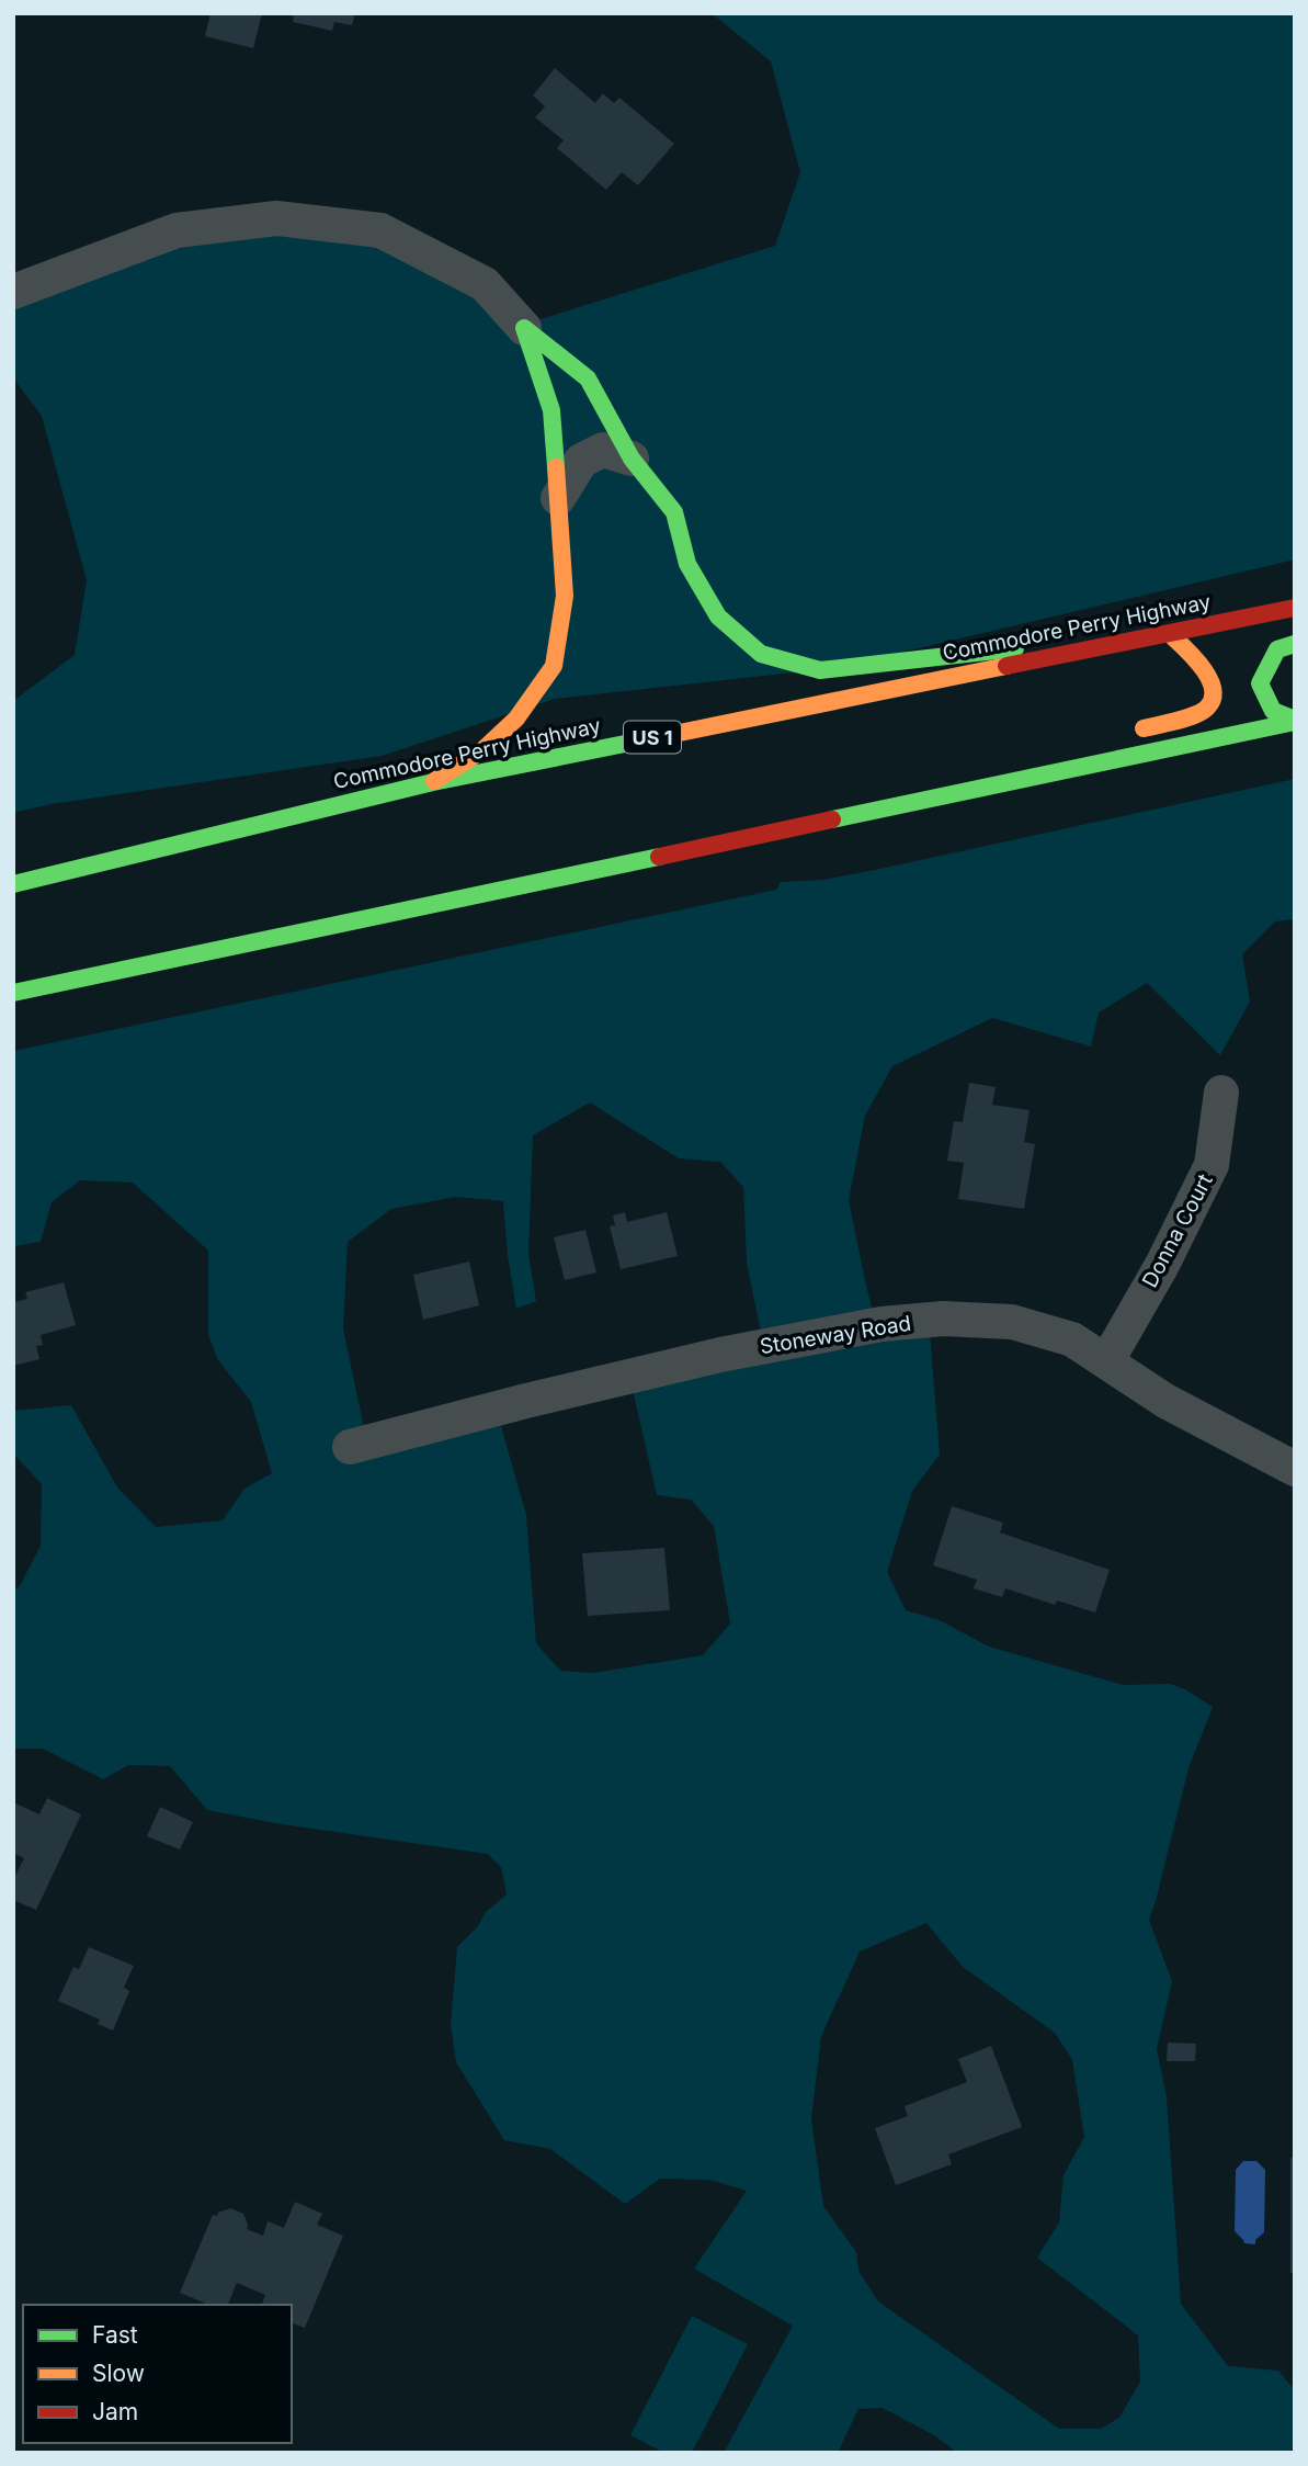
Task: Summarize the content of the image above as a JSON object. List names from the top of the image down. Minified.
{"streets":{"main road":["Commodore Perry Highway","US 1"],"street":["Donna Court","Stoneway Road"]},"crossings":[["Donna Court","Stoneway Road"]],"legend":["Fast","Slow","Jam"]}
